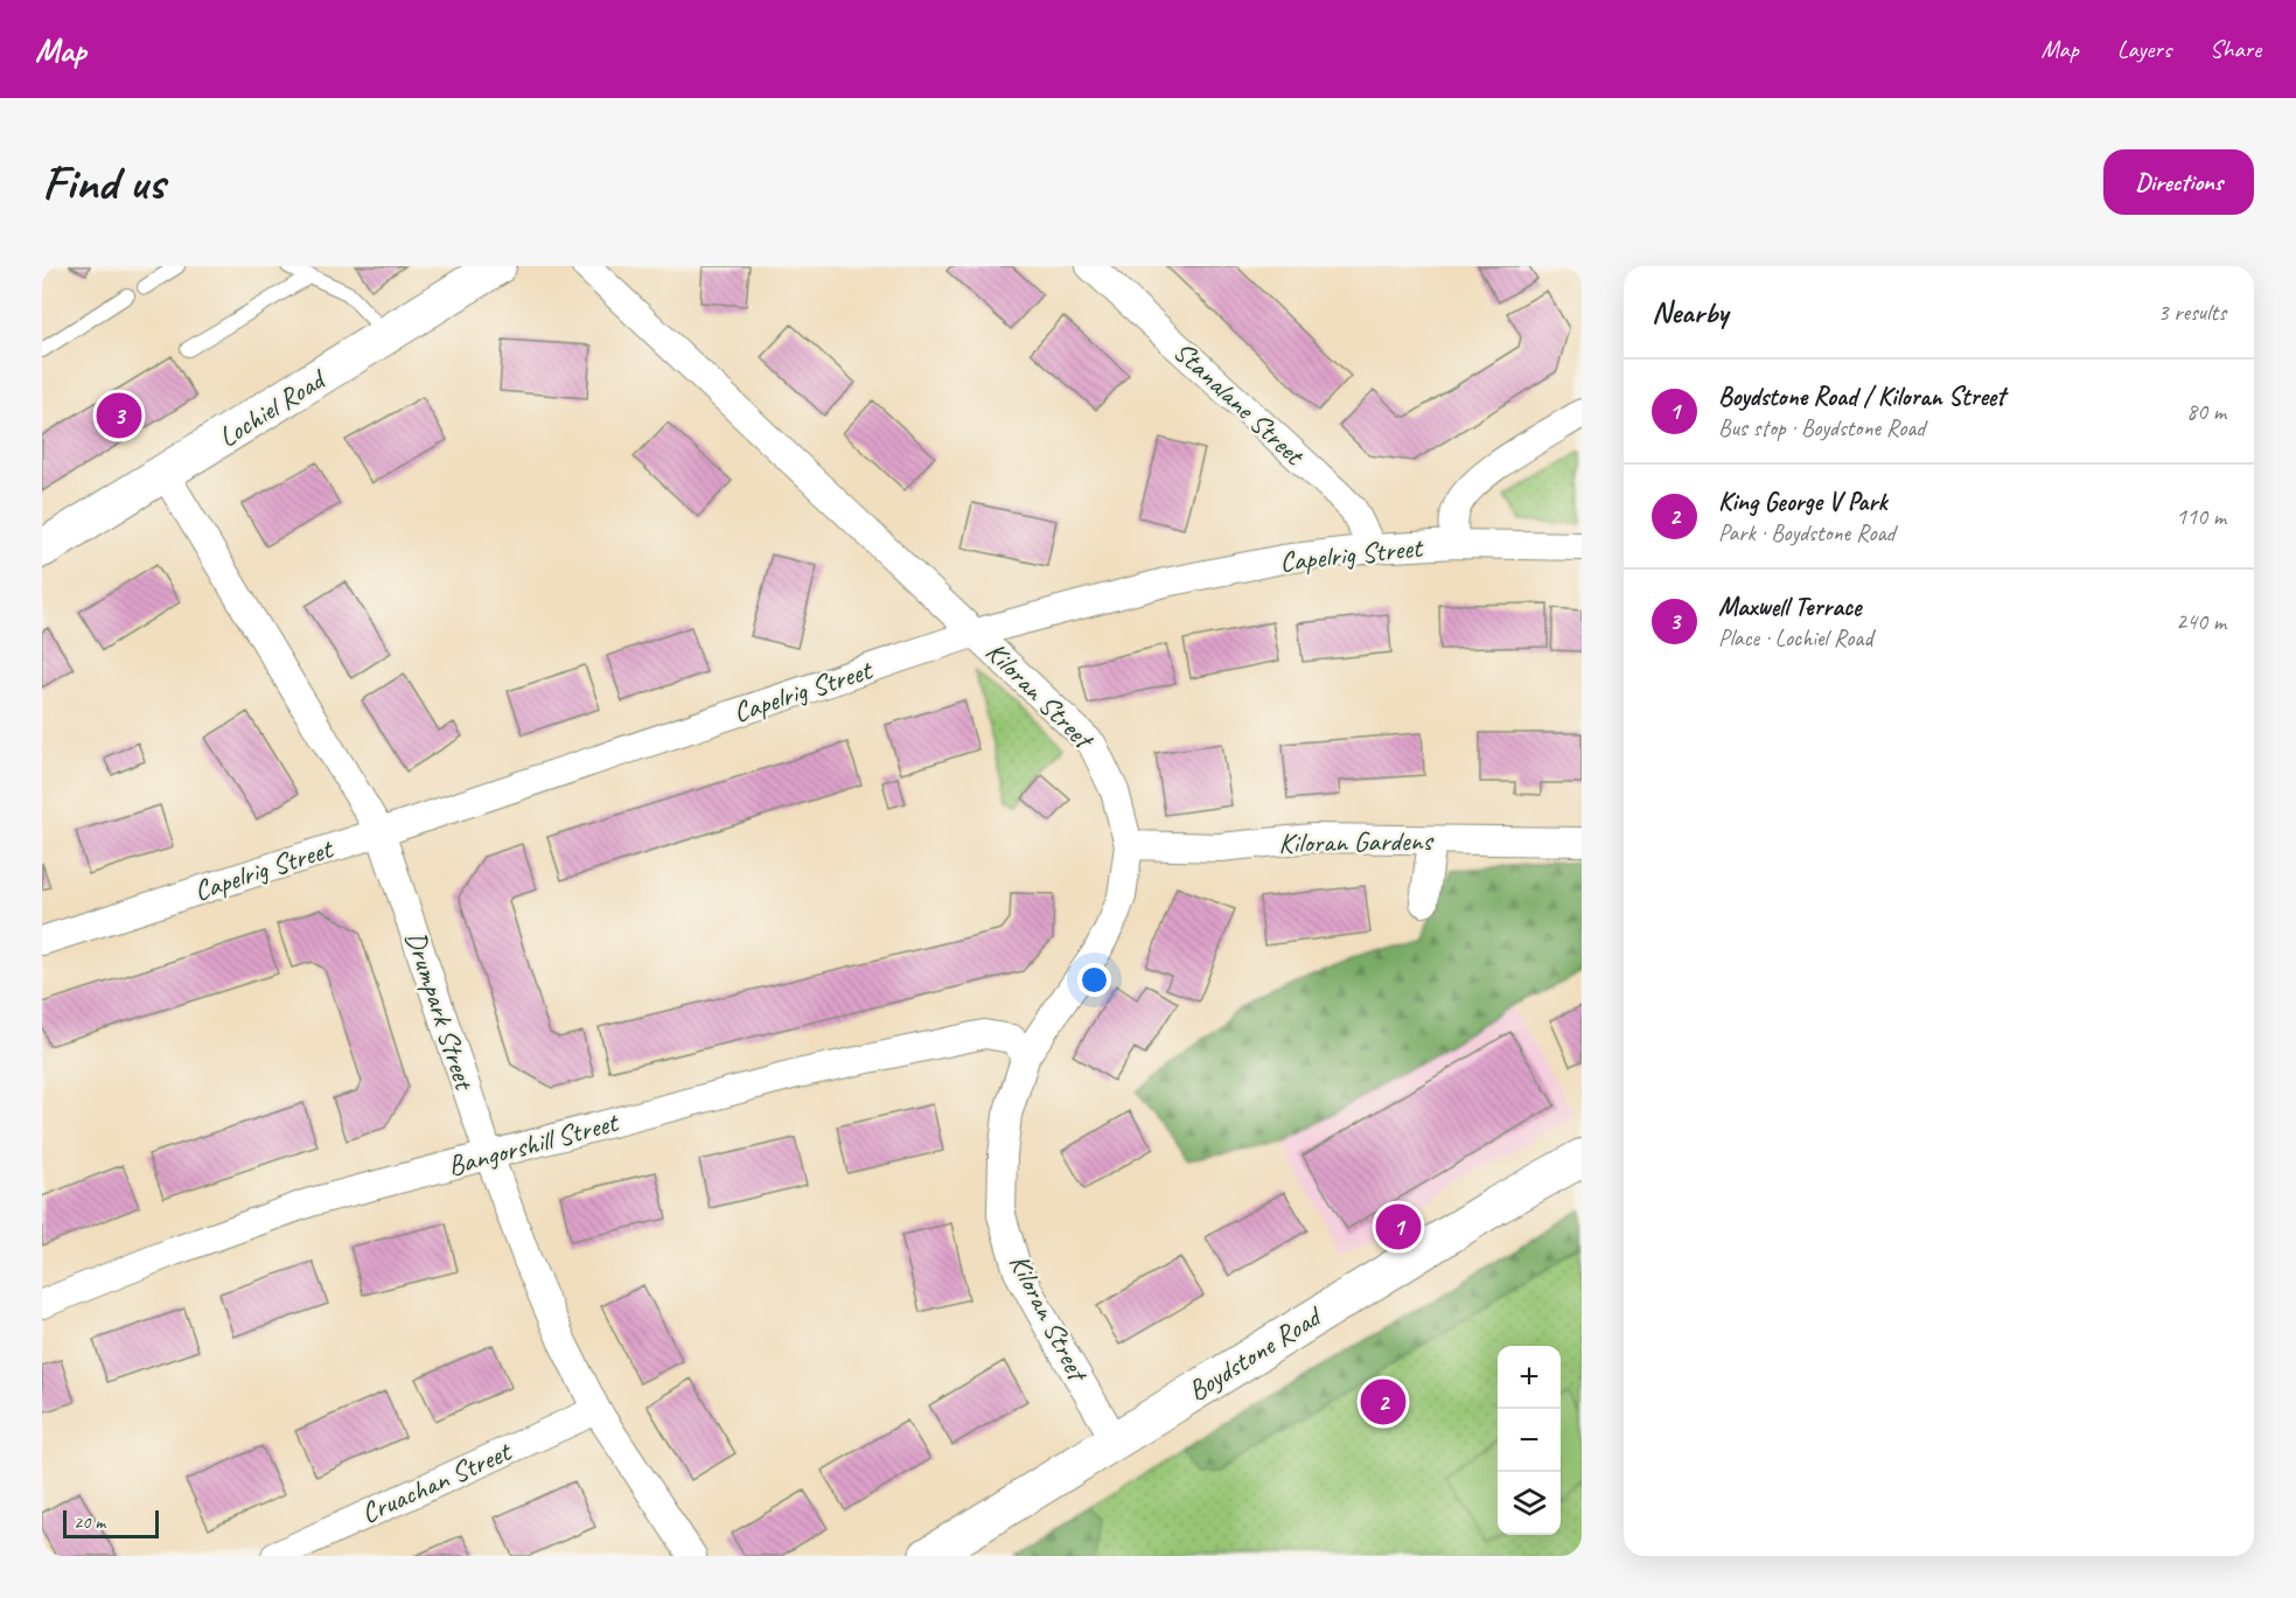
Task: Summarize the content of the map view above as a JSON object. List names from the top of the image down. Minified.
{"streets":{"street":["Stanalane Street","Lochiel Road","Capelrig Street","Kiloran Street","Kiloran Gardens","Drumpark Street","Bangorshill Street","Boydstone Road","Cruachan Street"]},"crossings":[["Stanalane Street","Capelrig Street"],["Lochiel Road","Drumpark Street"],["Capelrig Street","Kiloran Street"],["Capelrig Street","Drumpark Street"],["Kiloran Street","Kiloran Gardens"],["Kiloran Street","Bangorshill Street"],["Kiloran Street","Boydstone Road"],["Drumpark Street","Bangorshill Street"],["Drumpark Street","Cruachan Street"]],"scale_bar":"20 m","page":{"header":"Map","nav":["Map","Layers","Share"],"buttons":"Directions","title":"Find us","heading":["Nearby","3 results"],"list":[{"mark":"1","name":"Boydstone Road / Kiloran Street","note":"Bus stop · Boydstone Road","value":"80 m"},{"mark":"2","name":"King George V Park","note":"Park · Boydstone Road","value":"110 m"},{"mark":"3","name":"Maxwell Terrace","note":"Place · Lochiel Road","value":"240 m"}],"pins":["3","1","2"],"map_buttons":["+","−"],"scale":"20 m"}}
